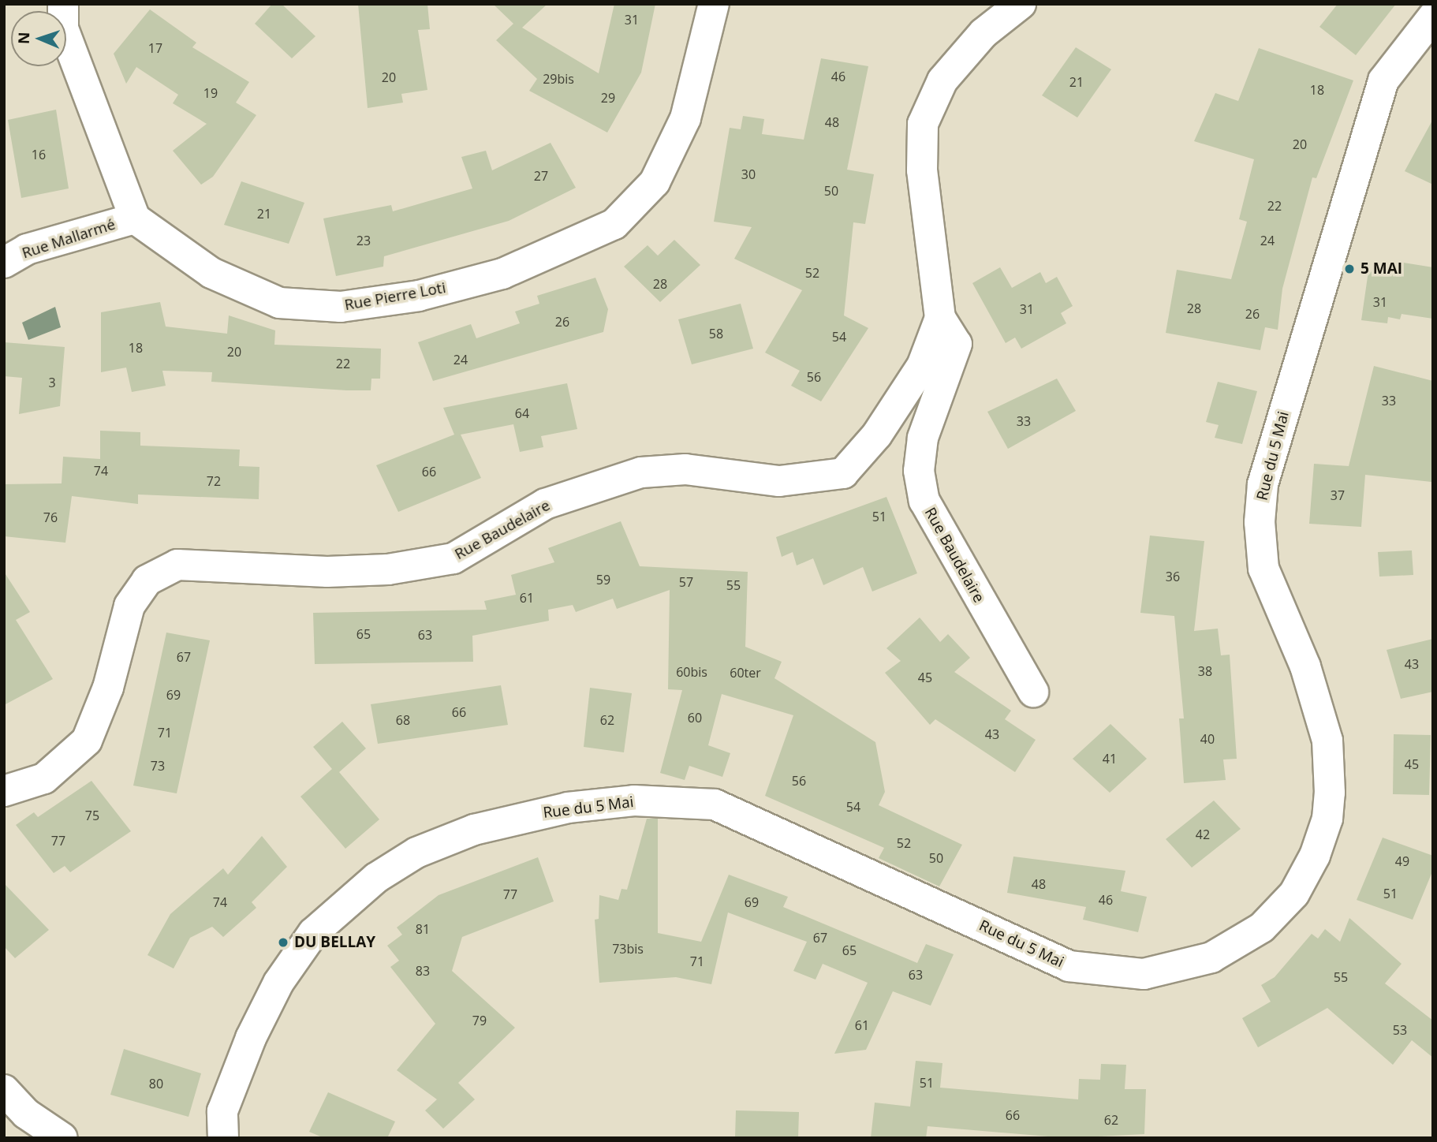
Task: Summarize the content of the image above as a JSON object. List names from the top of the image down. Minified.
{"streets":{"street":["Rue Mallarmé","Rue Pierre Loti","Rue du 5 Mai","Rue Baudelaire"]},"crossings":[["Rue Mallarmé","Rue Pierre Loti"]],"places":["5 MAI","DU BELLAY"],"house_numbers":["31","17","46","20","29bis","21","18","19","29","48","20","16","30","27","50","22","21","23","24","52","28","31","28","31","26","26","58","54","18","20","24","22","56","3","33","64","33","74","66","72","37","51","76","36","59","57","55","61","65","63","67","43","38","60bis","60ter","45","69","66","60","68","62","71","43","40","41","45","73","56","54","75","42","77","52","50","49","48","51","77","46","74","69","81","67","73bis","65","71","83","63","55","79","61","53","51","80","66","62"],"north":"left"}
